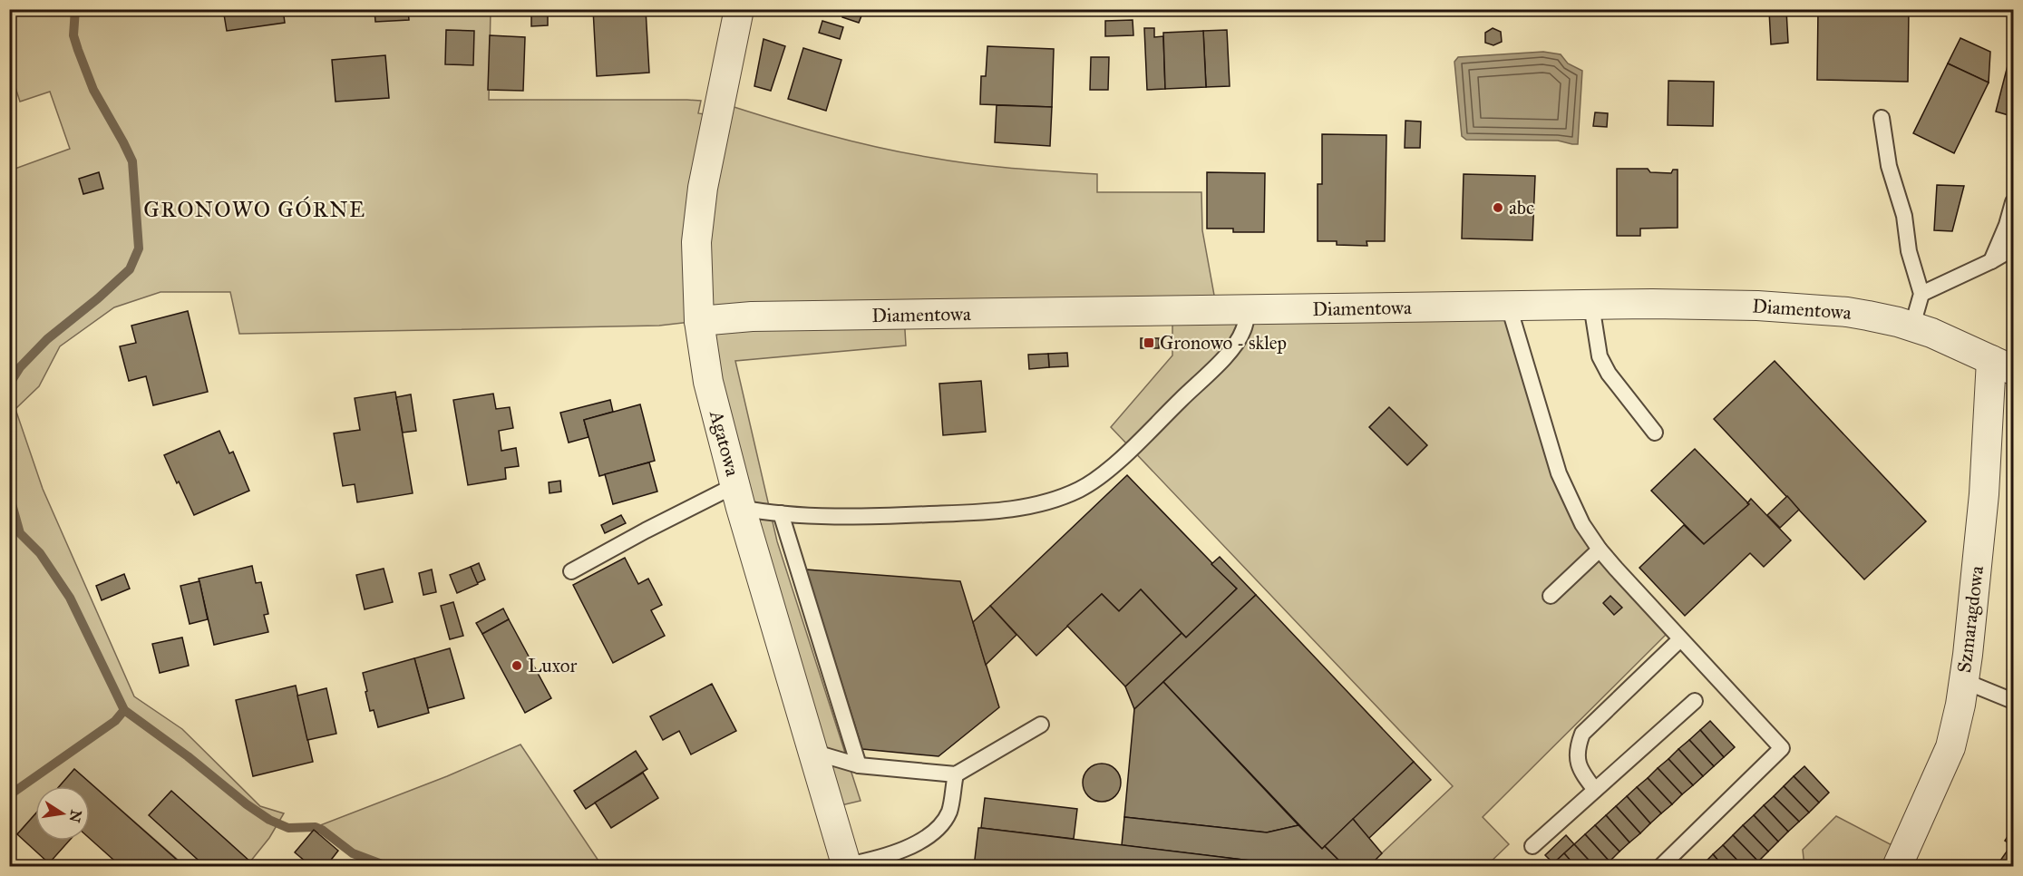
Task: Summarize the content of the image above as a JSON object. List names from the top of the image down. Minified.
{"streets":{"street":["Diamentowa","Agatowa","Szmaragdowa"]},"crossings":[["Diamentowa","Agatowa"],["Diamentowa","Szmaragdowa"]],"districts":["GRONOWO GÓRNE"],"places":{"other":["abc","Luxor"],"transit":["Gronowo - sklep"]},"north":"right"}
